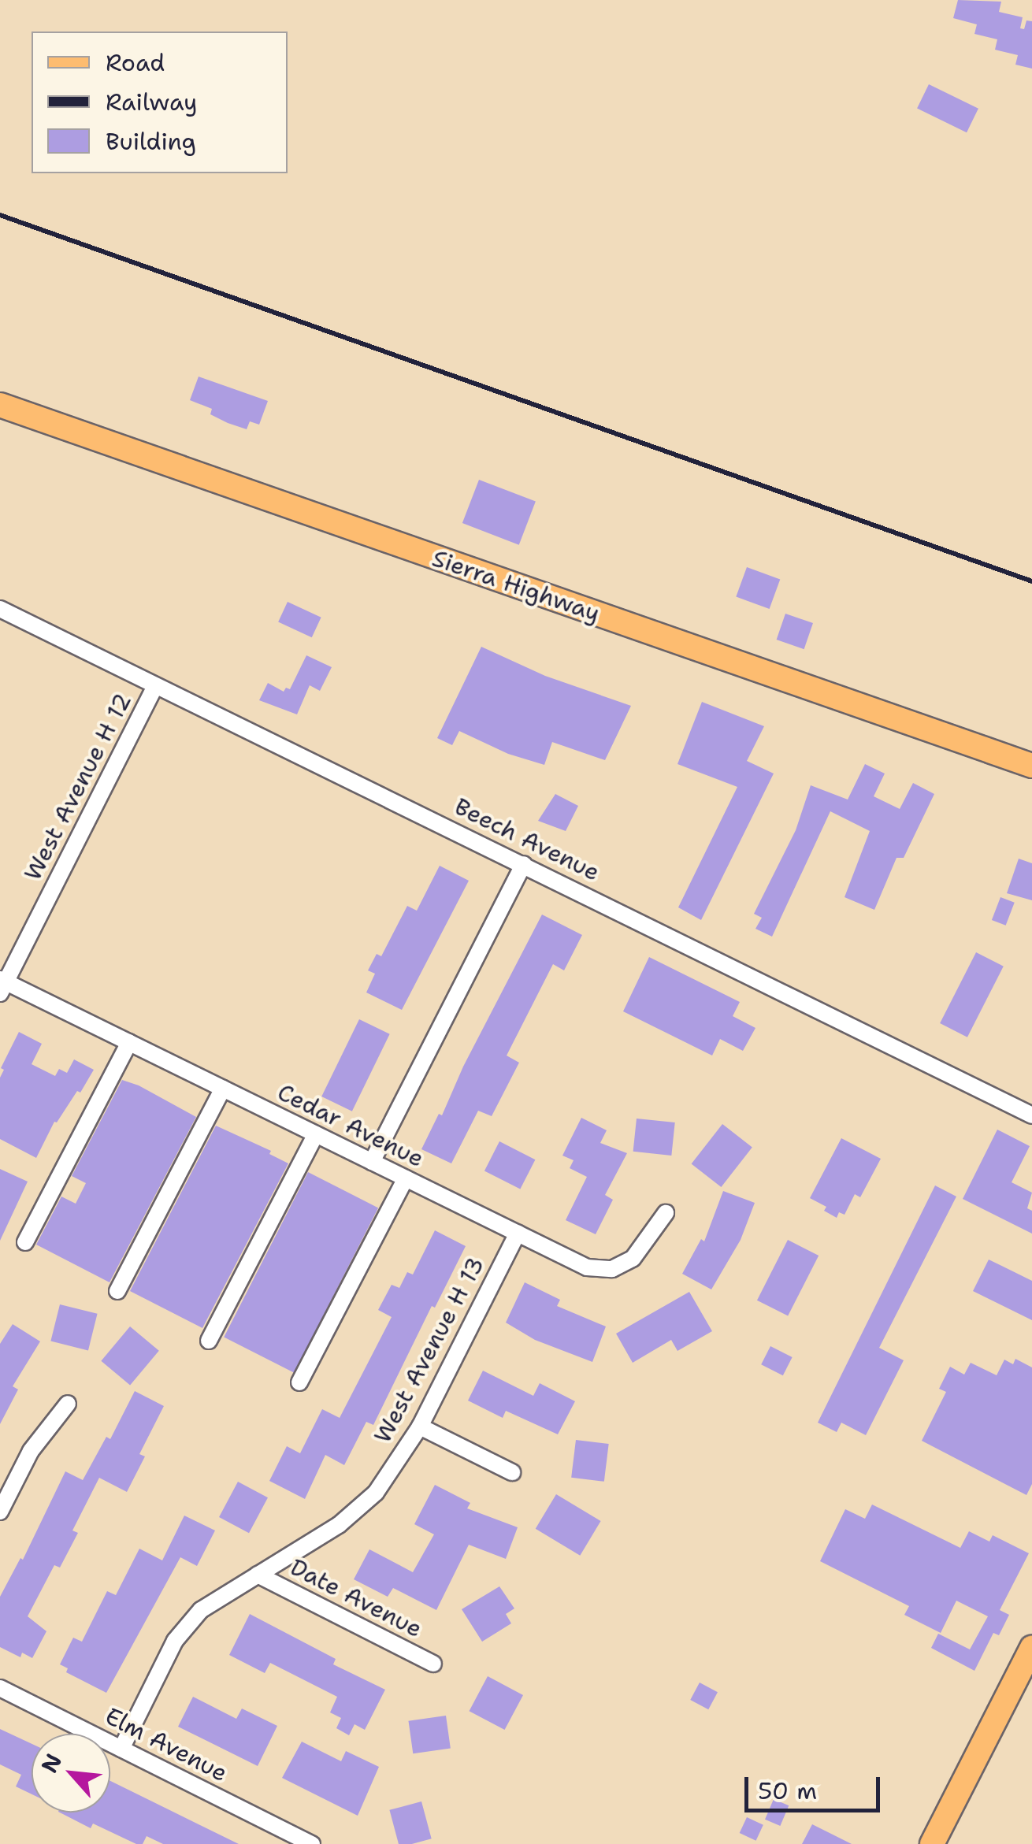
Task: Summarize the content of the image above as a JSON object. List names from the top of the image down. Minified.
{"streets":{"main road":["Sierra Highway"],"street":["West Avenue H 12","Beech Avenue","Cedar Avenue","West Avenue H 13","Date Avenue","Elm Avenue"]},"crossings":[["West Avenue H 12","Beech Avenue"],["West Avenue H 12","Cedar Avenue"],["Cedar Avenue","West Avenue H 13"],["West Avenue H 13","Date Avenue"],["West Avenue H 13","Elm Avenue"]],"legend":["Road","Railway","Building"],"scale_bar":"50 m","north":"top left"}
